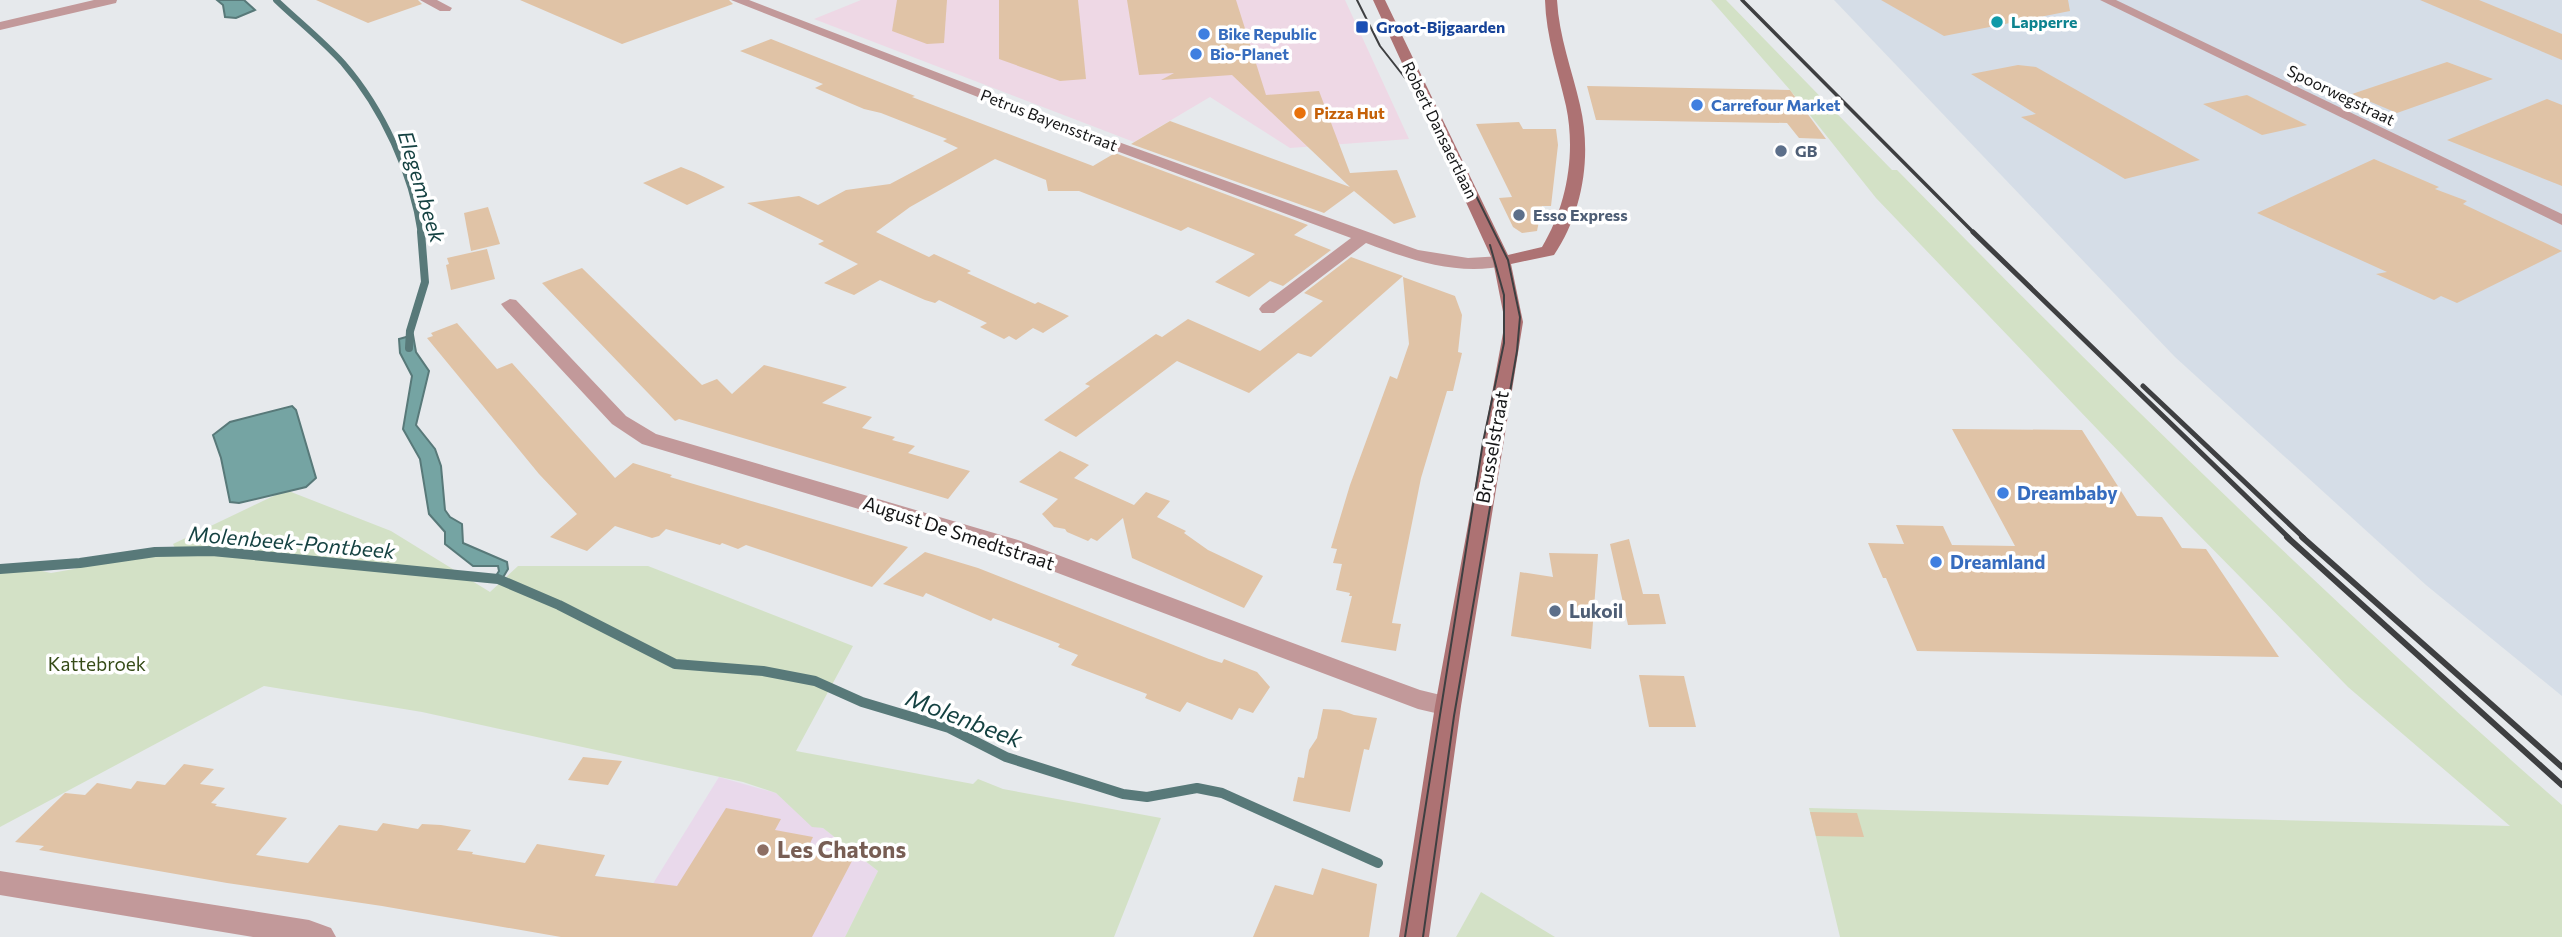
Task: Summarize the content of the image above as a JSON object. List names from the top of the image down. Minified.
{"streets":{"street":["Spoorwegstraat","Petrus Bayensstraat","Robert Dansaertlaan","Brusselstraat","August De Smedtstraat"]},"crossings":[["Petrus Bayensstraat","Robert Dansaertlaan"],["Petrus Bayensstraat","Brusselstraat"],["Robert Dansaertlaan","Brusselstraat"],["Brusselstraat","August De Smedtstraat"]],"water":["Elegembeek","Molenbeek-Pontbeek","Molenbeek"],"parks":["Kattebroek"],"places":{"other":["Lapperre","Bike Republic","Bio-Planet","Carrefour Market","Pizza Hut","GB","Esso Express","Dreambaby","Dreamland","Lukoil","Les Chatons"],"transit":["Groot-Bijgaarden"]}}
